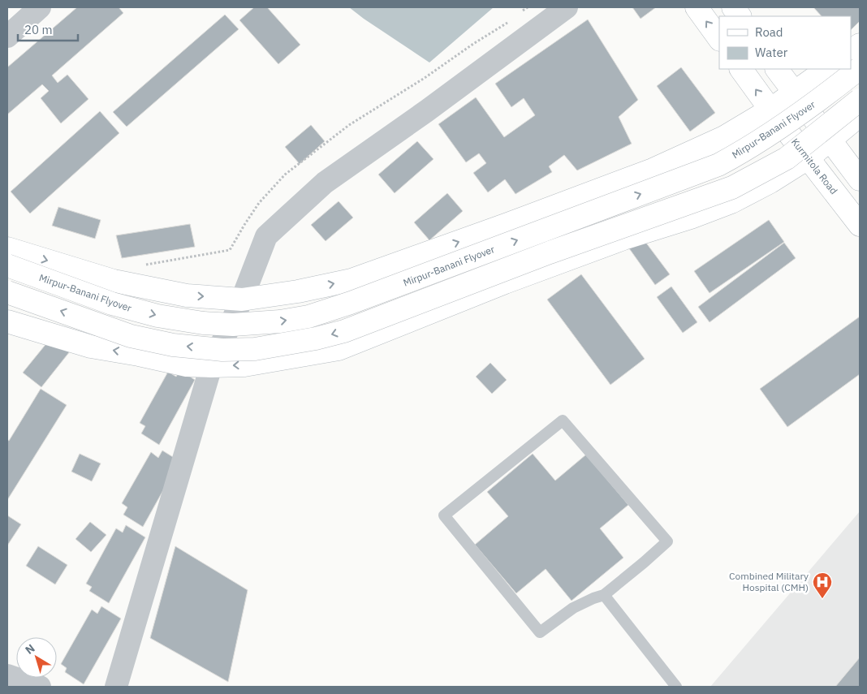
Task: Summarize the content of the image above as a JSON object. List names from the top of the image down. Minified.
{"streets":{"main road":["Mirpur-Banani Flyover","Kurmitola Road"]},"places":{"hospital":["Combined Military Hospital (CMH)"]},"legend":["Road","Water"],"scale_bar":"20 m","north":"top left"}
